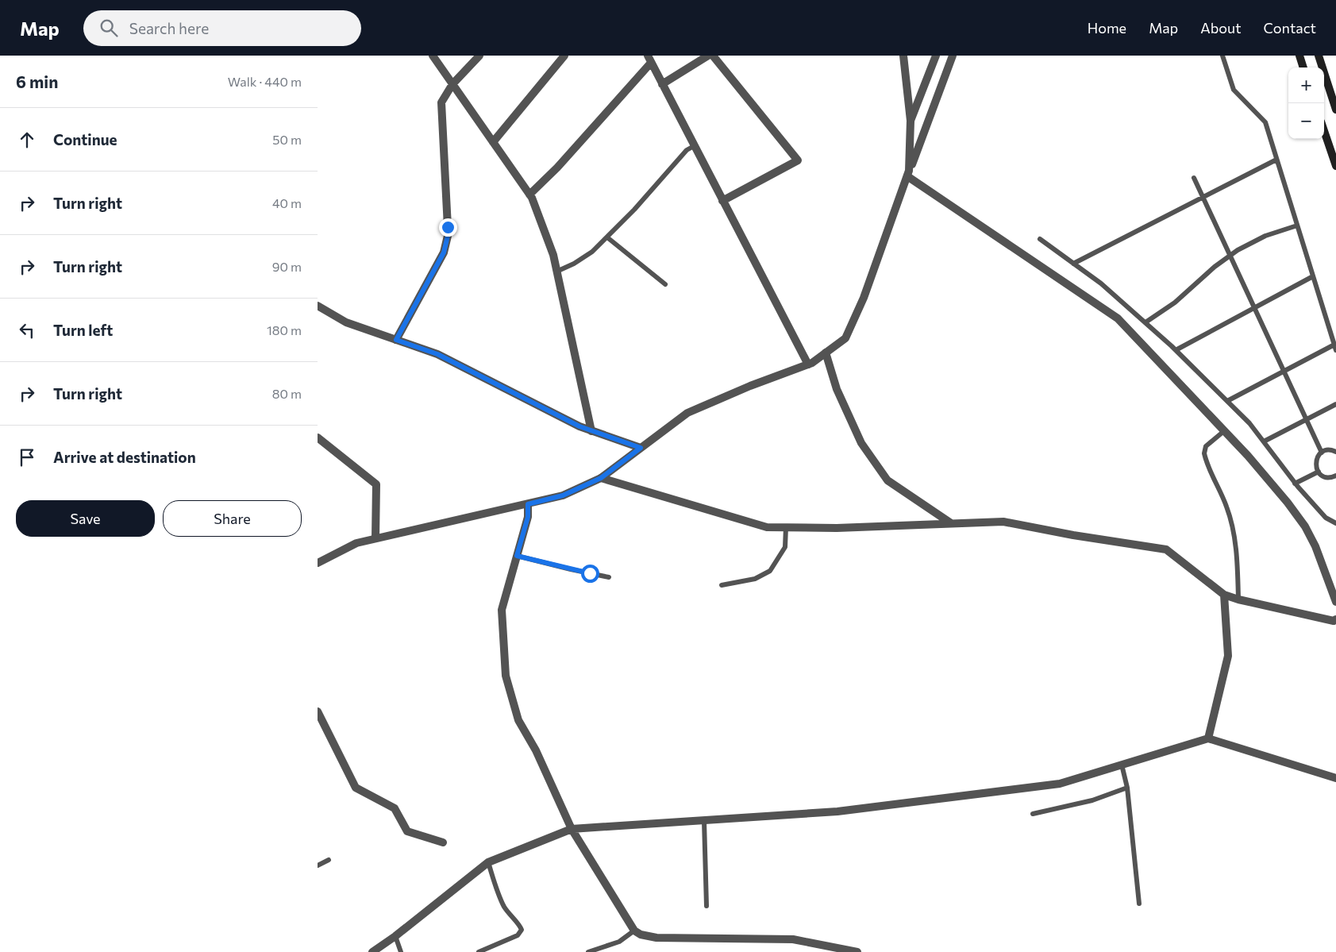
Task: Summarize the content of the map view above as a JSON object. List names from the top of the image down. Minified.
{"page":{"header":"Map","search":"Search here","nav":["Home","Map","About","Contact"],"heading":["6 min","Walk · 440 m"],"map_buttons":["+","−"],"list":[["Continue","50 m"],["Turn right","40 m"],["Turn right","90 m"],["Turn left","180 m"],["Turn right","80 m"],"Arrive at destination"],"buttons":["Save","Share"]}}
